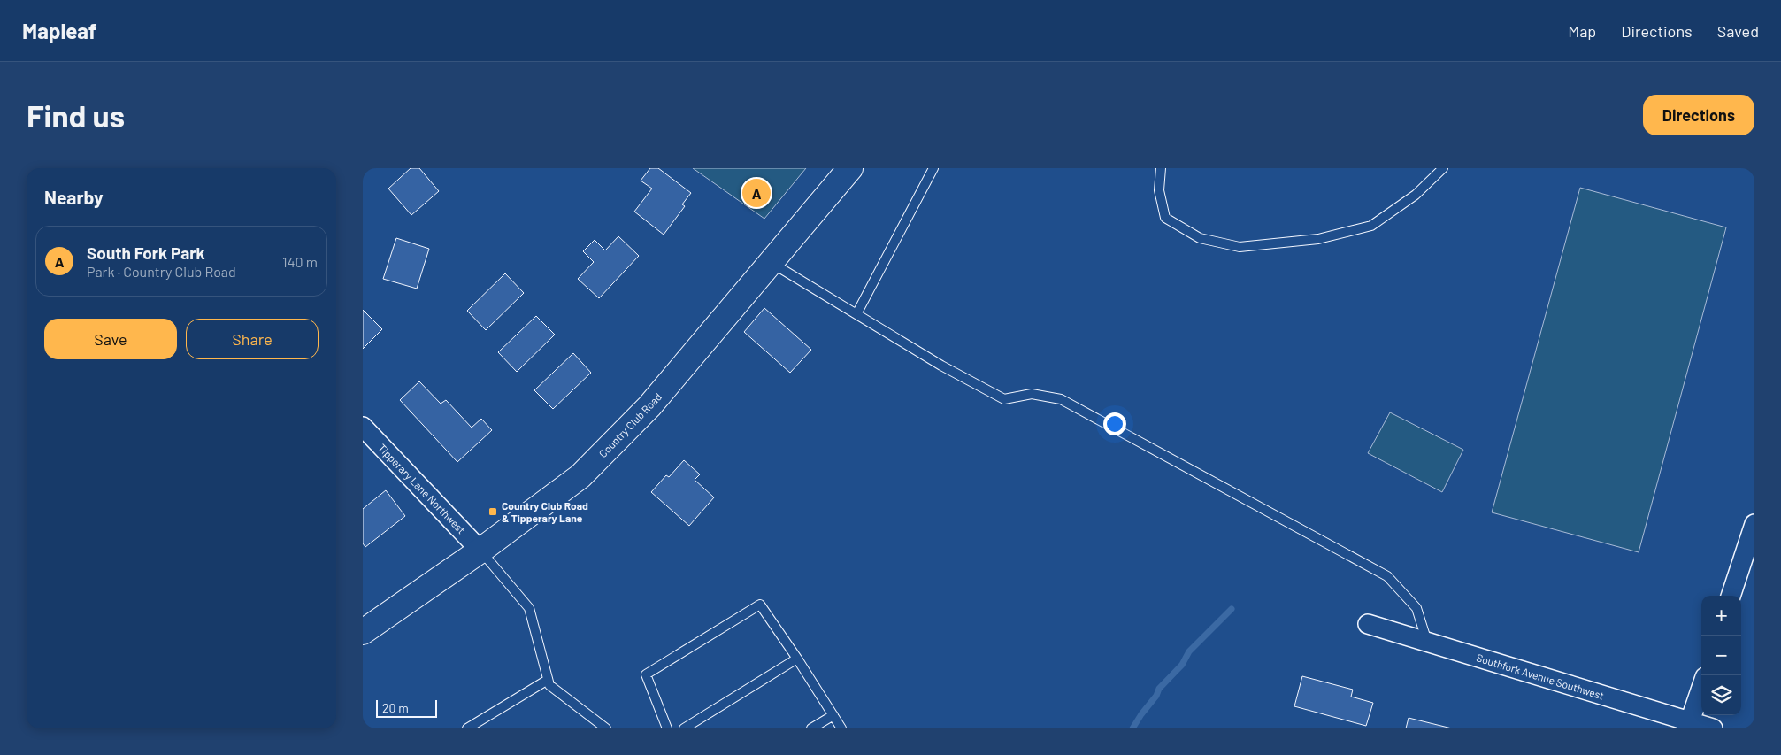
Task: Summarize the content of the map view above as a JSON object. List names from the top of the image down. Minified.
{"streets":{"main road":["Country Club Road"],"street":["Tipperary Lane Northwest","Southfork Avenue Southwest"]},"crossings":[["Country Club Road","Tipperary Lane Northwest"]],"places":{"transit":["Country Club Road & Tipperary Lane"]},"scale_bar":"20 m","page":{"header":"Mapleaf","nav":["Map","Directions","Saved"],"buttons":["Directions",["Save","Share"]],"title":"Find us","heading":"Nearby","pins":"A","list":[{"mark":"A","name":"South Fork Park","note":"Park · Country Club Road","value":"140 m"}],"map_buttons":["+","−"],"scale":"20 m"}}
